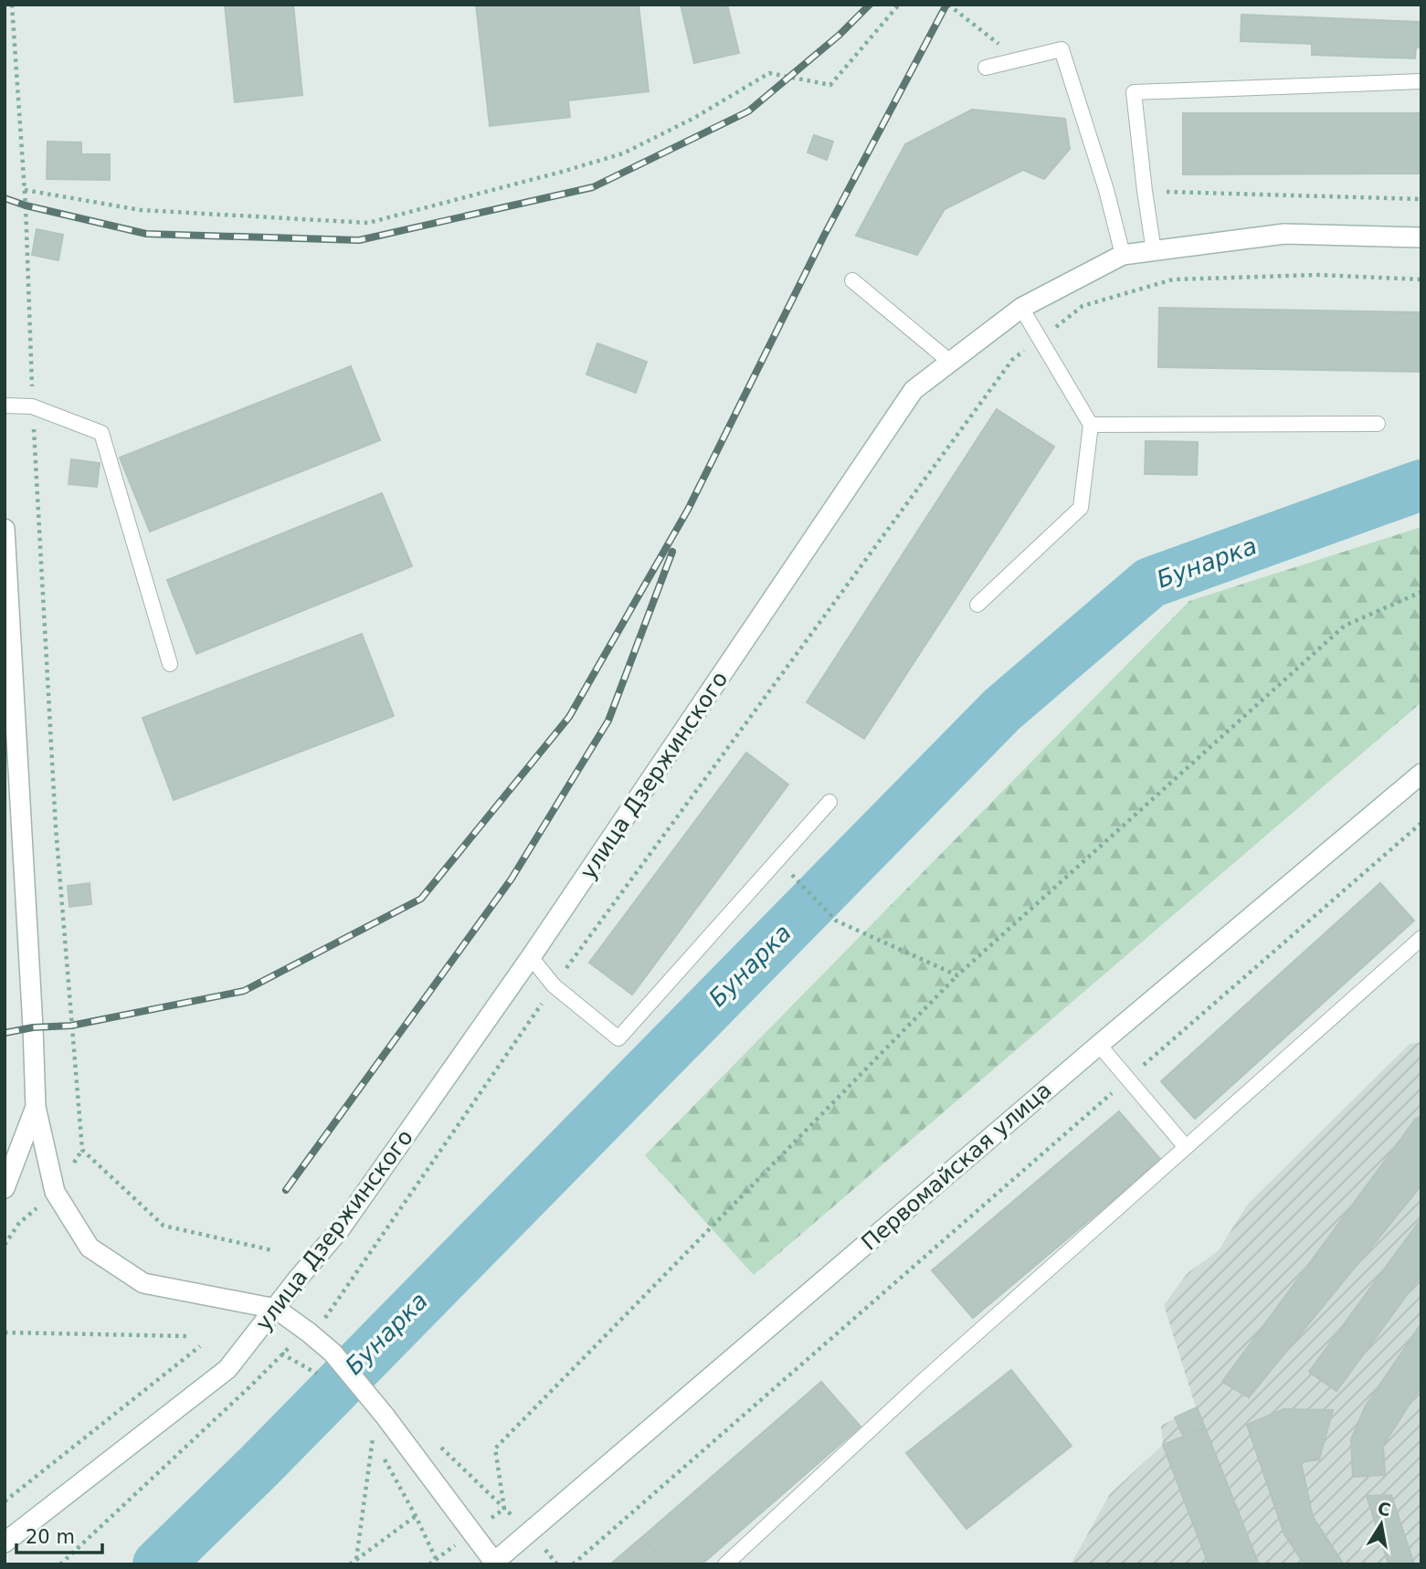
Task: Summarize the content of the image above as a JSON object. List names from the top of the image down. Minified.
{"streets":{"main road":["улица Дзержинского","Первомайская улица"]},"water":["Бунарка"],"scale_bar":"20 m","north":"top"}
